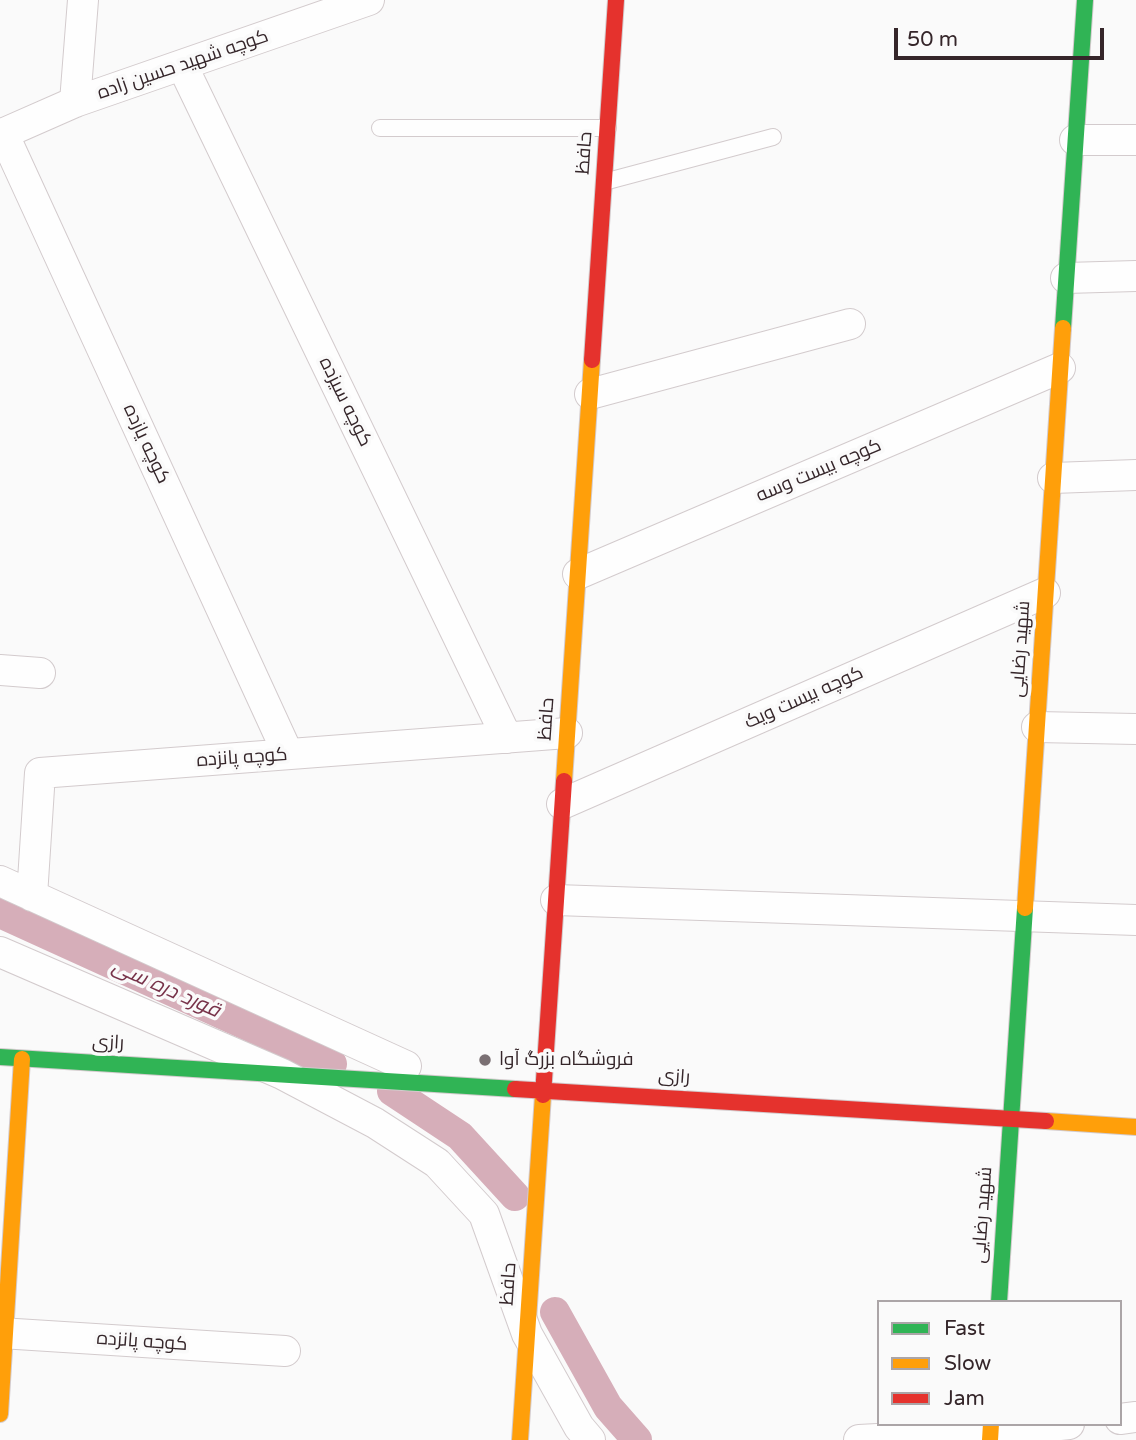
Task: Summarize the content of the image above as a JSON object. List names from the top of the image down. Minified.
{"streets":{"street":["کوچه شهید حسین زاده","حافظ","کوچه سیزده","کوچه یازده","کوچه بیست وسه","شهید رضایی","کوچه بیست ویک","کوچه پانزده","رازی"]},"crossings":[["کوچه شهید حسین زاده","کوچه سیزده"],["کوچه شهید حسین زاده","کوچه یازده"],["حافظ","کوچه بیست وسه"],["حافظ","کوچه بیست ویک"],["حافظ","کوچه پانزده"],["حافظ","رازی"],["کوچه سیزده","کوچه پانزده"],["کوچه یازده","کوچه پانزده"],["کوچه بیست وسه","شهید رضایی"],["شهید رضایی","کوچه بیست ویک"],["شهید رضایی","رازی"]],"water":["قورد دره سی"],"places":["فروشگاه بزرگ آوا"],"legend":["Fast","Slow","Jam"],"scale_bar":"50 m"}
